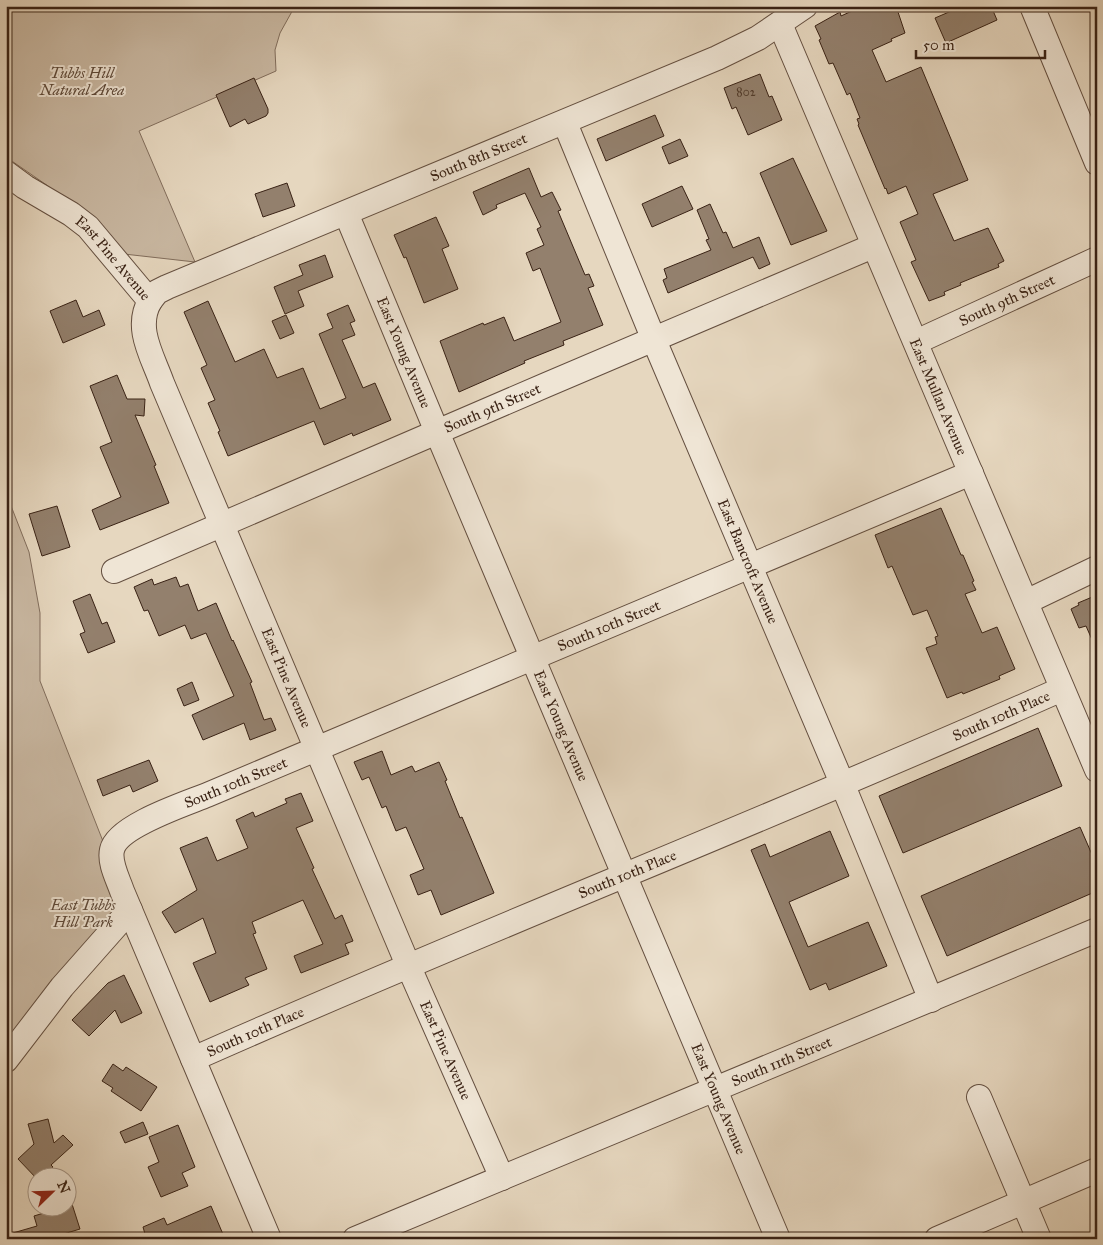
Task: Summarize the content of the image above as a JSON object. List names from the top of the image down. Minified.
{"streets":{"street":["South 8th Street","East Pine Avenue","South 9th Street","East Young Avenue","East Mullan Avenue","East Bancroft Avenue","South 10th Street","South 10th Place","South 11th Street"]},"crossings":[["South 8th Street","East Pine Avenue"],["South 8th Street","East Young Avenue"],["South 8th Street","East Mullan Avenue"],["South 8th Street","East Bancroft Avenue"],["East Pine Avenue","South 9th Street"],["East Pine Avenue","South 10th Street"],["East Pine Avenue","South 10th Place"],["East Pine Avenue","South 11th Street"],["South 9th Street","East Young Avenue"],["South 9th Street","East Mullan Avenue"],["South 9th Street","East Bancroft Avenue"],["East Young Avenue","South 10th Street"],["East Young Avenue","South 10th Place"],["East Young Avenue","South 11th Street"],["East Mullan Avenue","South 10th Street"],["East Mullan Avenue","South 10th Place"],["East Bancroft Avenue","South 10th Street"],["East Bancroft Avenue","South 10th Place"],["East Bancroft Avenue","South 11th Street"]],"parks":["Tubbs Hill Natural Area","East Tubbs Hill Park"],"house_numbers":["802"],"scale_bar":"50 m","north":"top right"}
